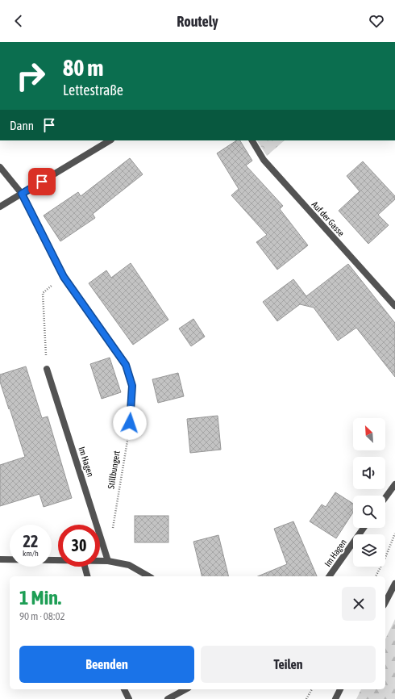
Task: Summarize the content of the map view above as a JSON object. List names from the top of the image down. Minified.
{"streets":{"street":["Auf der Gasse","Im Hagen"],"path":["Stillbungert"]},"north":"top left","page":{"header":"Routely","turn":["80 m","Lettestraße"],"then":"Dann","speed":"22 km/h","limit":"30","heading":["1 Min.","90 m · 08:02"],"buttons":["Beenden","Teilen"]}}
